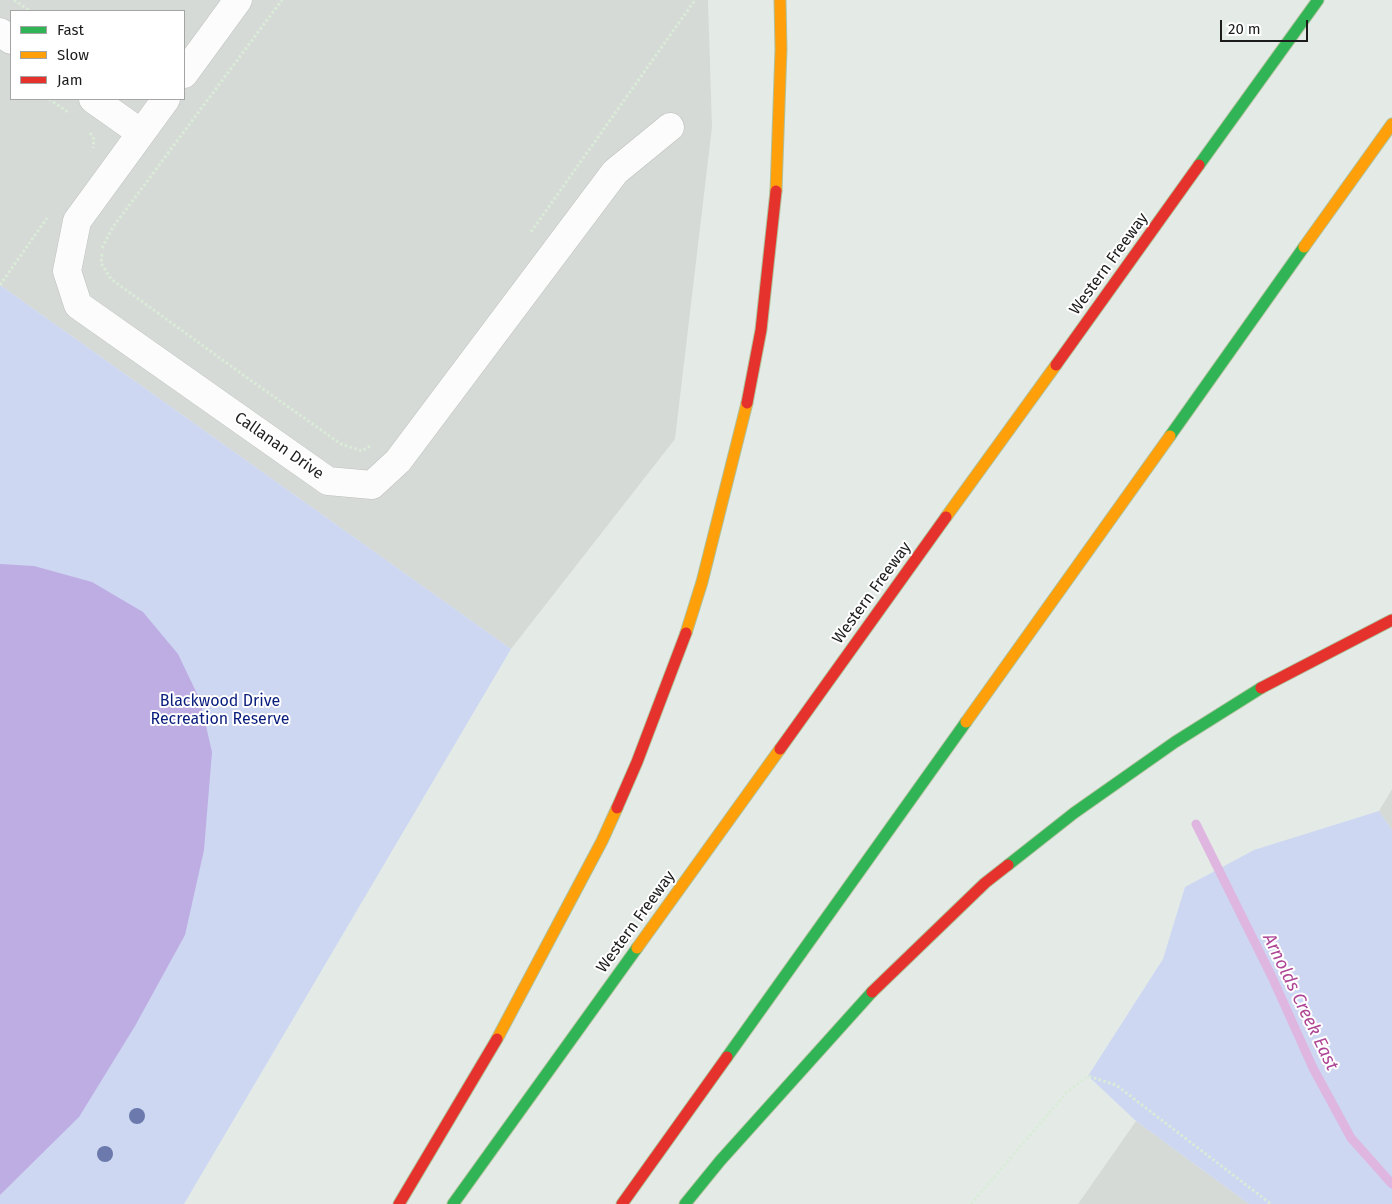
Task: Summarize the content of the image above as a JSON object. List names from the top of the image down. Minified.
{"streets":{"highway":["Western Freeway"],"street":["Callanan Drive"]},"water":["Arnolds Creek East"],"parks":["Blackwood Drive Recreation Reserve"],"legend":["Fast","Slow","Jam"],"scale_bar":"20 m"}
